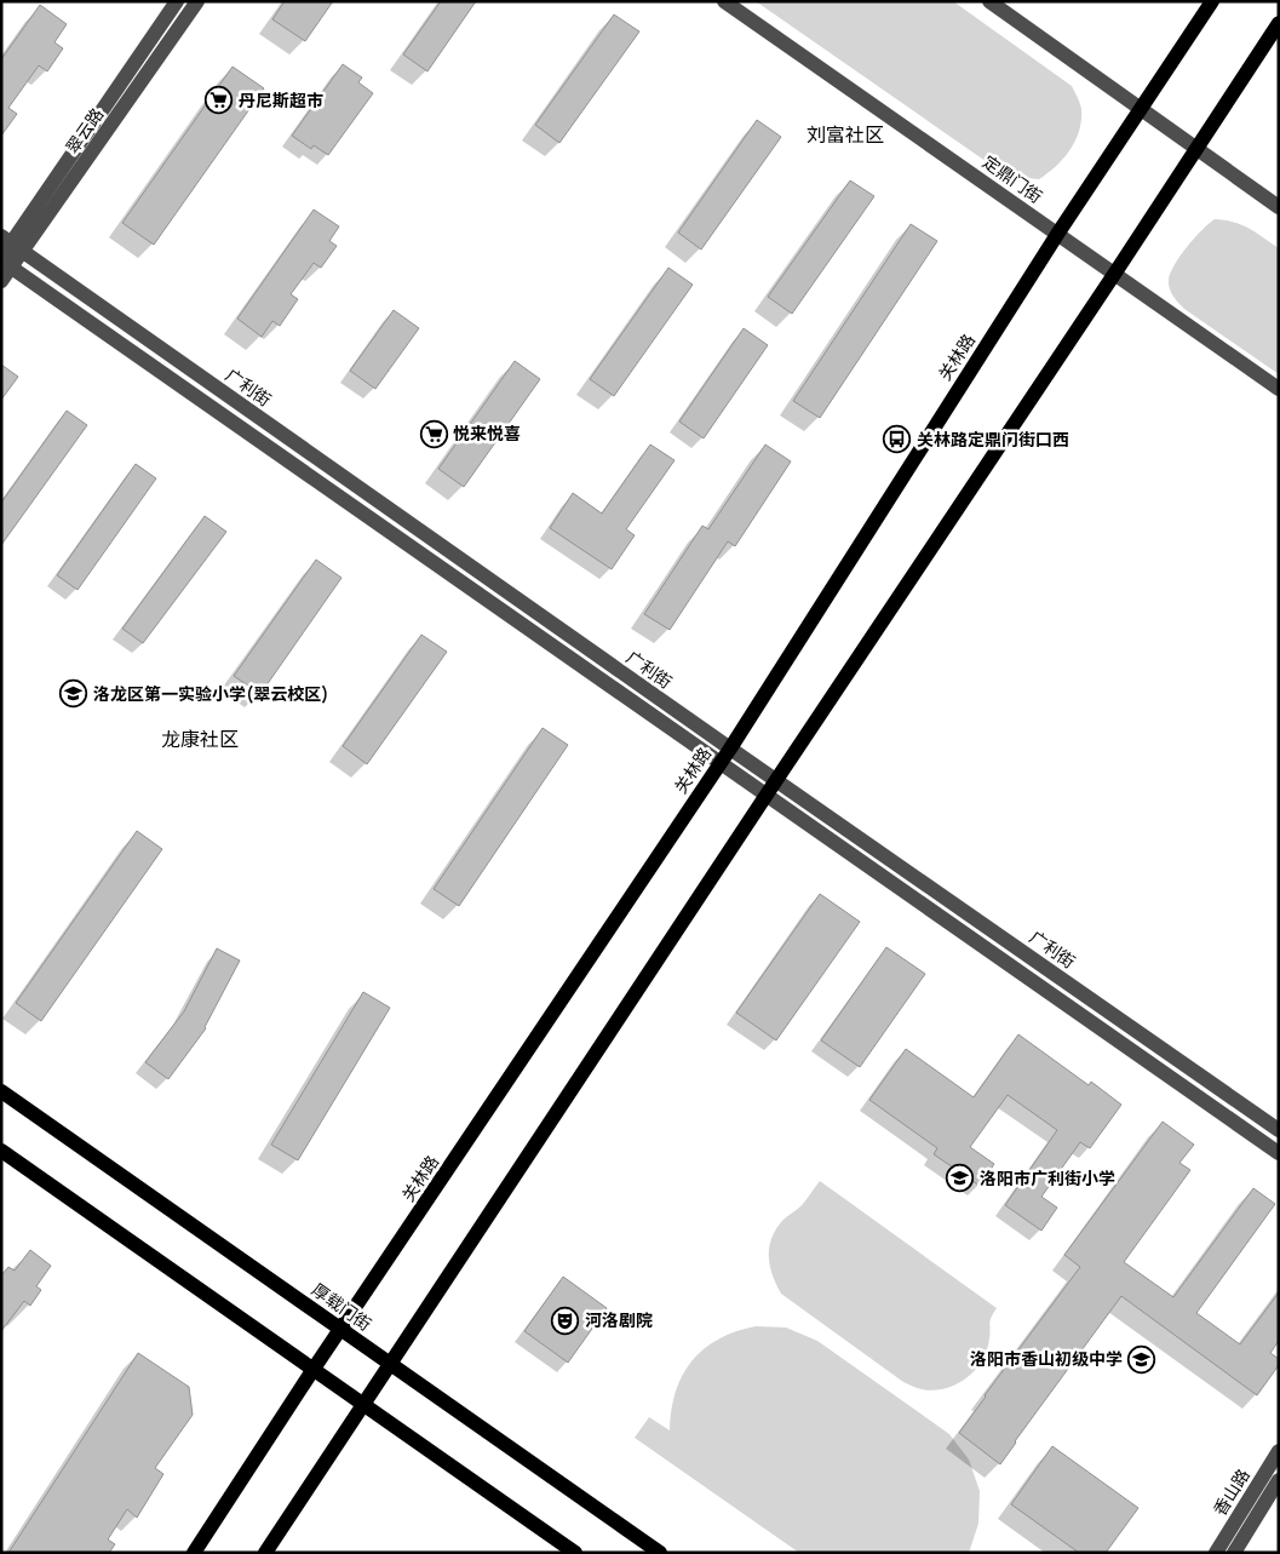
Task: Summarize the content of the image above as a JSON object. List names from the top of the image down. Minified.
{"streets":{"main road":["关林路","厚载门街"],"street":["翠云路","定鼎门街","广利街","香山路"]},"crossings":[["翠云路","广利街"],["定鼎门街","关林路"],["关林路","广利街"],["关林路","厚载门街"]],"districts":["刘富社区","龙康社区"],"places":{"supermarket":["丹尼斯超市","悦来悦喜"],"bus stop":["关林路定鼎门街口西"],"school or university":["洛龙区第一实验小学(翠云校区)","洛阳市广利街小学","洛阳市香山初级中学"],"theatre":["河洛剧院"]}}
